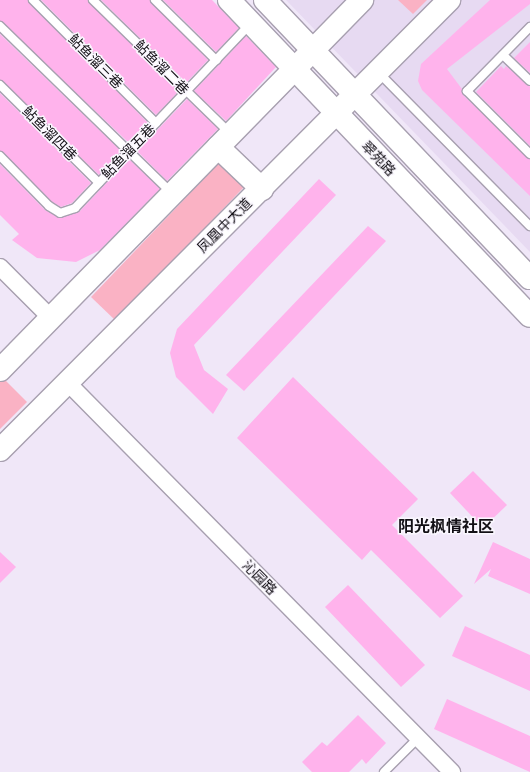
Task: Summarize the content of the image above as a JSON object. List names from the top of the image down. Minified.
{"streets":{"main road":["翠苑路","凤凰中大道"],"street":["沁园路"],"lane":["鲇鱼溜三巷","鲇鱼溜二巷","鲇鱼溜四巷","鲇鱼溜五巷"]},"crossings":[["鲇鱼溜三巷","鲇鱼溜五巷"],["鲇鱼溜二巷","鲇鱼溜五巷"],["鲇鱼溜四巷","鲇鱼溜五巷"],["鲇鱼溜五巷","翠苑路"],["翠苑路","凤凰中大道"],["凤凰中大道","沁园路"]],"districts":["阳光枫情社区"]}
